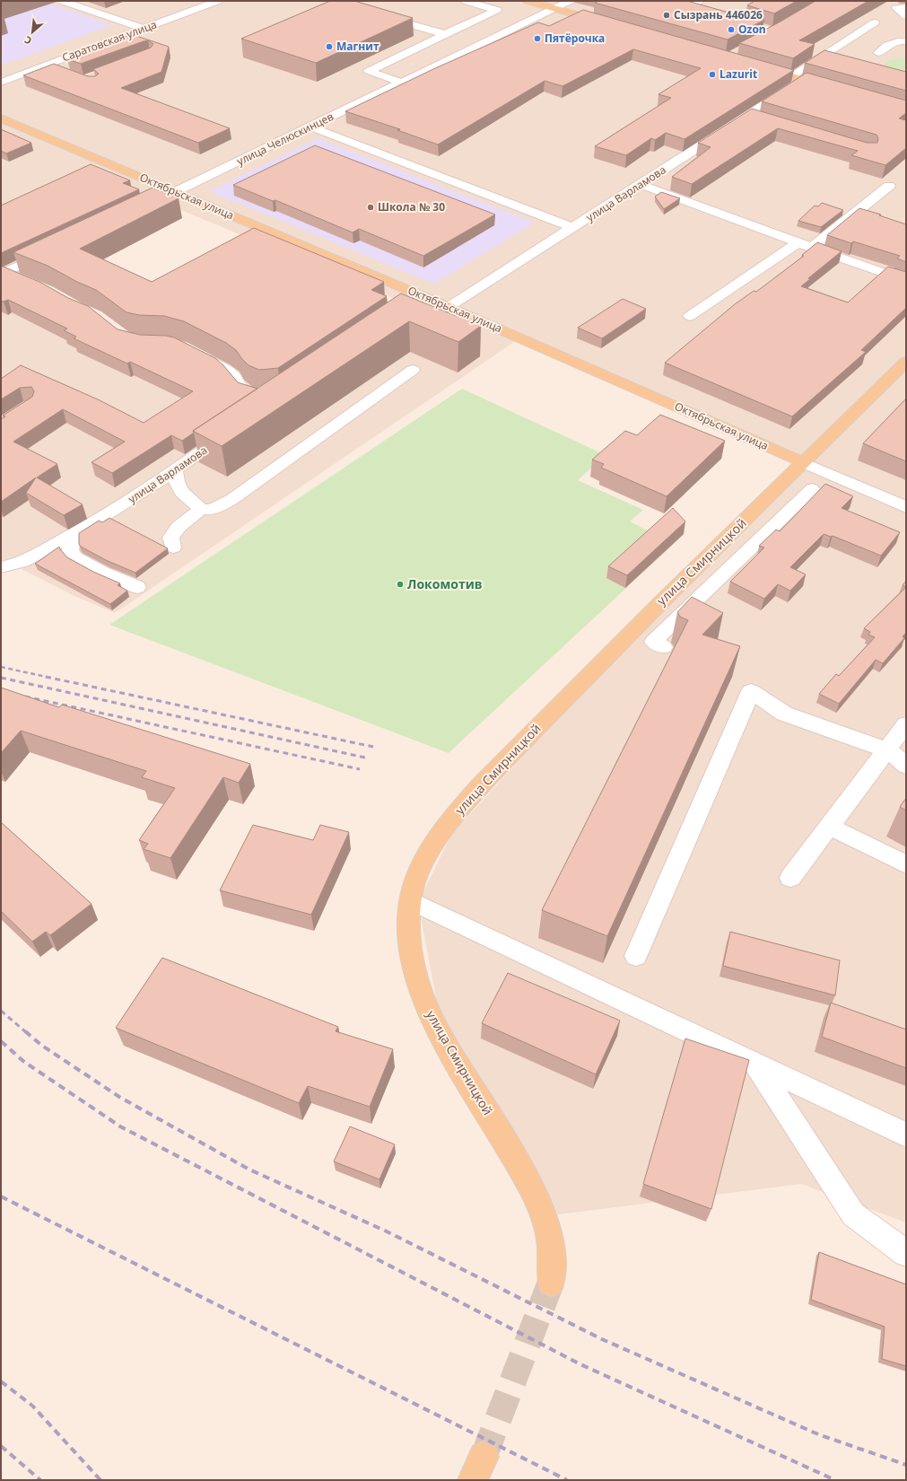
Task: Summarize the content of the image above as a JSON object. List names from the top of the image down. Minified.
{"streets":{"main road":["Октябрьская улица","улица Смирницкой"],"street":["Саратовская улица","улица Челюскинцев","улица Варламова"]},"crossings":[["улица Челюскинцев","Октябрьская улица"],["улица Варламова","Октябрьская улица"],["Октябрьская улица","улица Смирницкой"]],"places":["Сызрань 446026","Ozon","Пятёрочка","Магнит","Lazurit","Школа № 30","Локомотив"],"north":"bottom left"}
